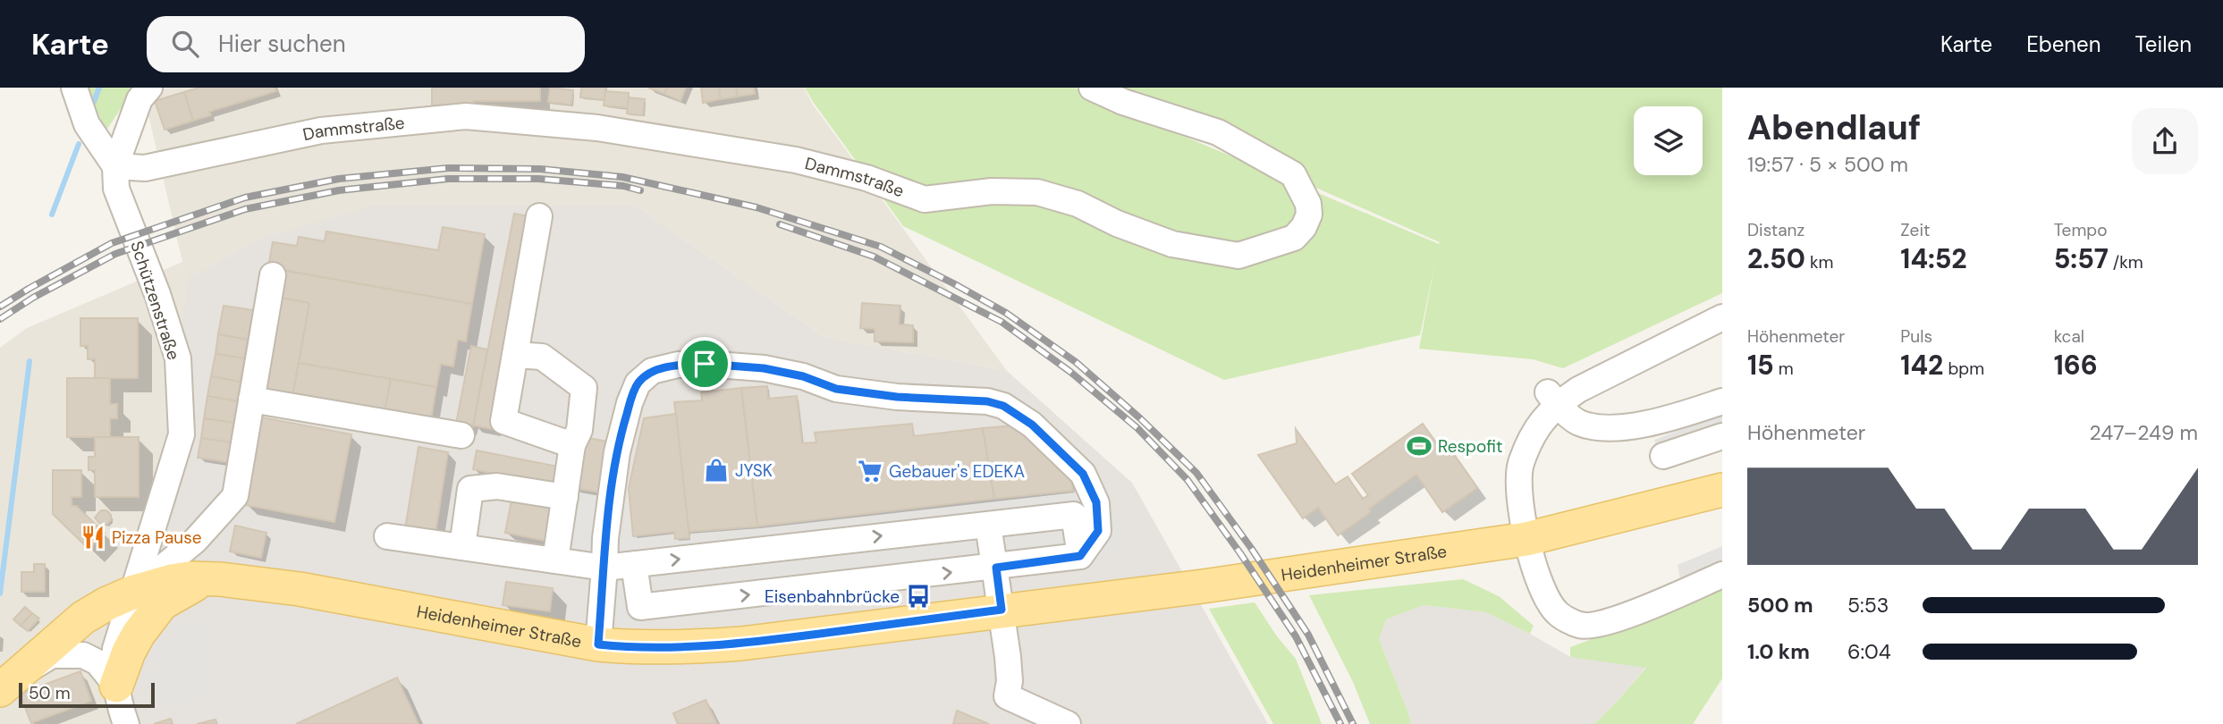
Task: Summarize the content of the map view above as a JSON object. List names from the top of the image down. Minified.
{"streets":{"main road":["Heidenheimer Straße"],"street":["Dammstraße","Schützenstraße"]},"crossings":[["Dammstraße","Schützenstraße"],["Schützenstraße","Heidenheimer Straße"]],"places":{"sports":["Respofit"],"shop":["JYSK"],"supermarket":["Gebauer's EDEKA"],"restaurant":["Pizza Pause"],"bus stop":["Eisenbahnbrücke"]},"scale_bar":"50 m","page":{"header":"Karte","search":"Hier suchen","nav":["Karte","Ebenen","Teilen"],"heading":["Abendlauf","19:57 · 5 × 500 m"],"stats":[["Distanz","2.50 km"],["Zeit","14:52"],["Tempo","5:57 /km"],["Höhenmeter","15 m"],["Puls","142 bpm"],["kcal","166"]],"chart":["Höhenmeter","247–249 m"],"list":[{"name":"500 m","note":"5:53"},{"name":"1.0 km","note":"6:04"}],"scale":"50 m"}}
